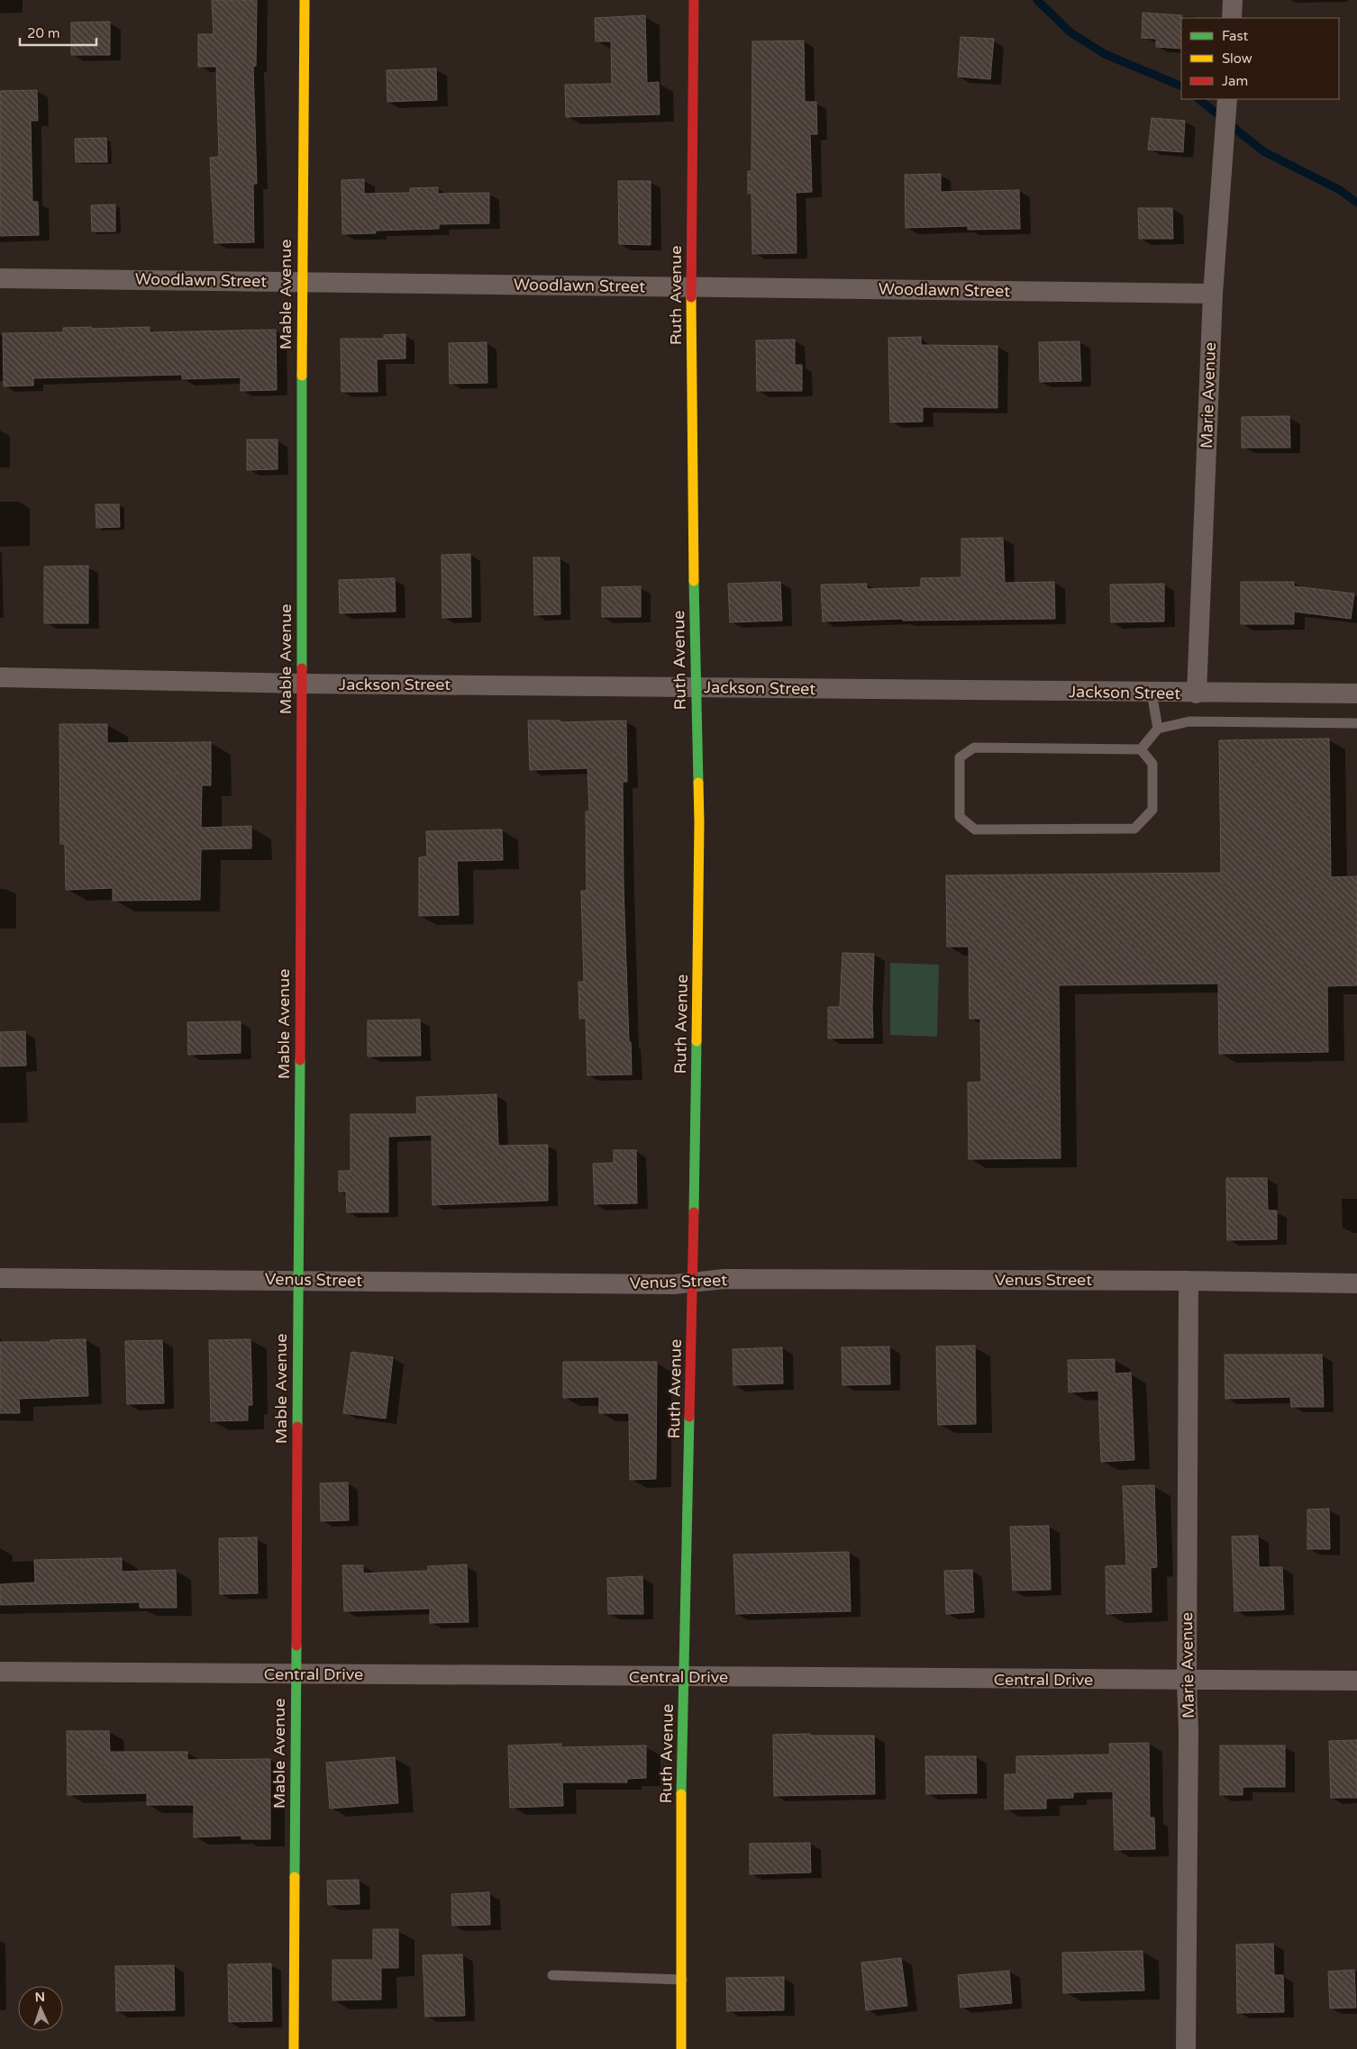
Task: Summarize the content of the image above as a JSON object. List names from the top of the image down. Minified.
{"streets":{"street":["Woodlawn Street","Mable Avenue","Ruth Avenue","Marie Avenue","Jackson Street","Venus Street","Central Drive"]},"crossings":[["Woodlawn Street","Mable Avenue"],["Woodlawn Street","Ruth Avenue"],["Woodlawn Street","Marie Avenue"],["Mable Avenue","Jackson Street"],["Mable Avenue","Venus Street"],["Mable Avenue","Central Drive"],["Ruth Avenue","Jackson Street"],["Ruth Avenue","Venus Street"],["Ruth Avenue","Central Drive"],["Marie Avenue","Jackson Street"],["Marie Avenue","Venus Street"],["Marie Avenue","Central Drive"]],"legend":["Fast","Slow","Jam"],"scale_bar":"20 m","north":"top"}
